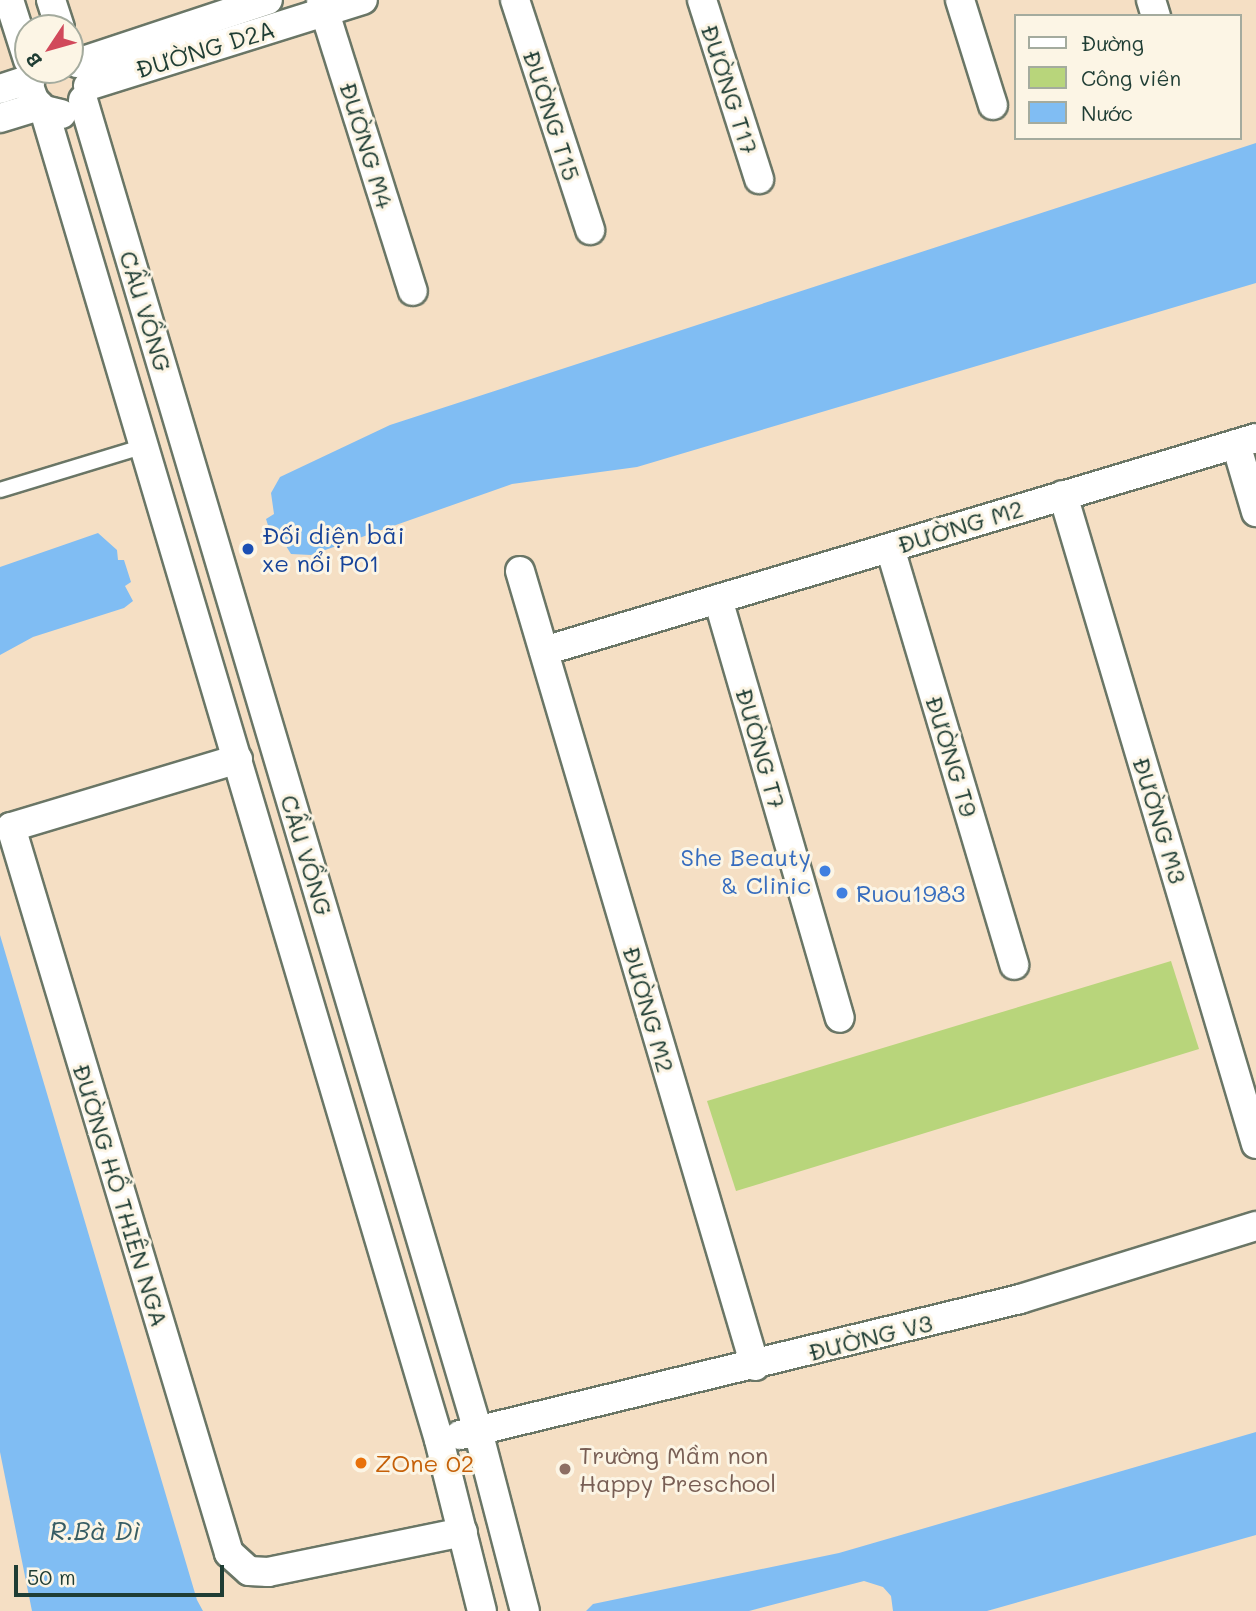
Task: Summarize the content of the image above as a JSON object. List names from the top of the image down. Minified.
{"streets":{"street":["ĐƯỜNG D2A","ĐƯỜNG T17","ĐƯỜNG T15","ĐƯỜNG M4","CẦU VỒNG","ĐƯỜNG M2","ĐƯỜNG T7","ĐƯỜNG T9","ĐƯỜNG M3","ĐƯỜNG HỒ THIÊN NGA","ĐƯỜNG V3"]},"crossings":[["ĐƯỜNG D2A","ĐƯỜNG M4"],["CẦU VỒNG","ĐƯỜNG HỒ THIÊN NGA"],["CẦU VỒNG","ĐƯỜNG V3"],["ĐƯỜNG M2","ĐƯỜNG T7"],["ĐƯỜNG M2","ĐƯỜNG T9"],["ĐƯỜNG M2","ĐƯỜNG M3"],["ĐƯỜNG M2","ĐƯỜNG V3"]],"water":["R.Bà Dì"],"places":["Đối diện bãi xe nổi P01","She Beauty & Clinic","Ruou1983","ZOne 02","Trường Mầm non Happy Preschool"],"legend":["Đường","Công viên","Nước"],"scale_bar":"50 m","north":"bottom left"}
